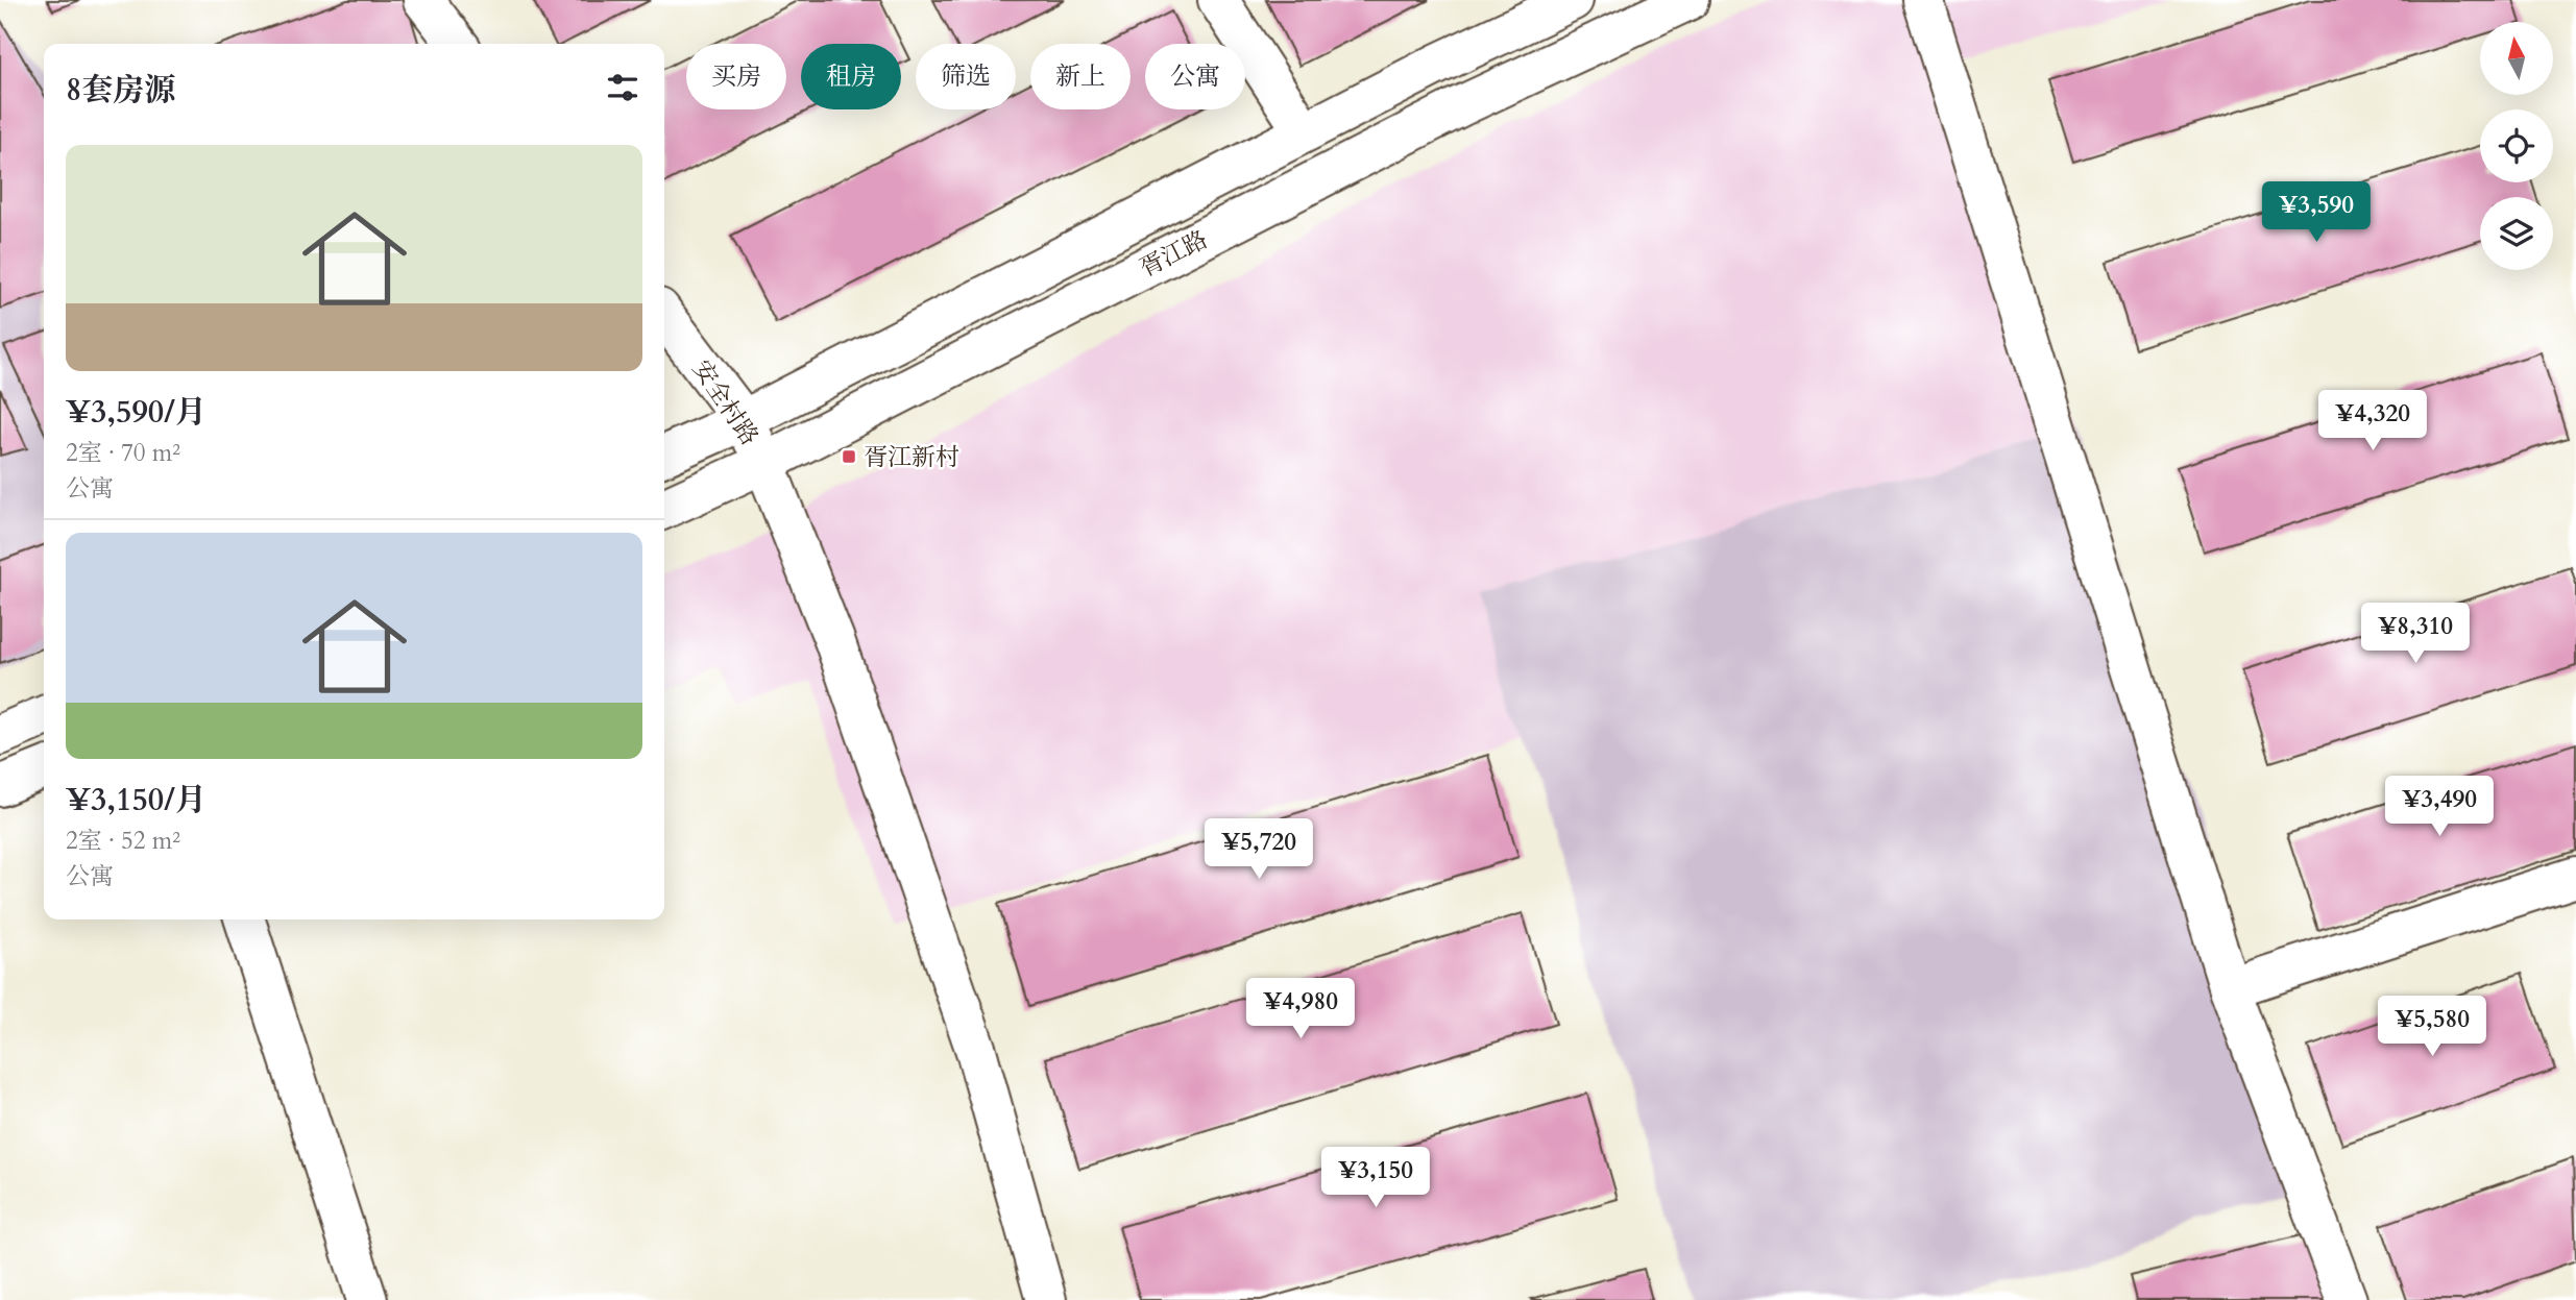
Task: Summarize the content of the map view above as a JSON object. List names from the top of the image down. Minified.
{"streets":{"street":["胥江路","安全村路"]},"crossings":[["胥江路","安全村路"]],"places":{"transit":["胥江新村"]},"north":"top","page":{"chip":["买房","租房","筛选","新上","公寓"],"heading":"8套房源","list":[{"name":"¥3,590/月","note":"2室 · 70 m² · 公寓"},{"name":"¥3,150/月","note":"2室 · 52 m² · 公寓"}],"price":["¥3,590","¥4,320","¥8,310","¥3,490","¥5,720","¥4,980","¥5,580","¥3,150"]}}
